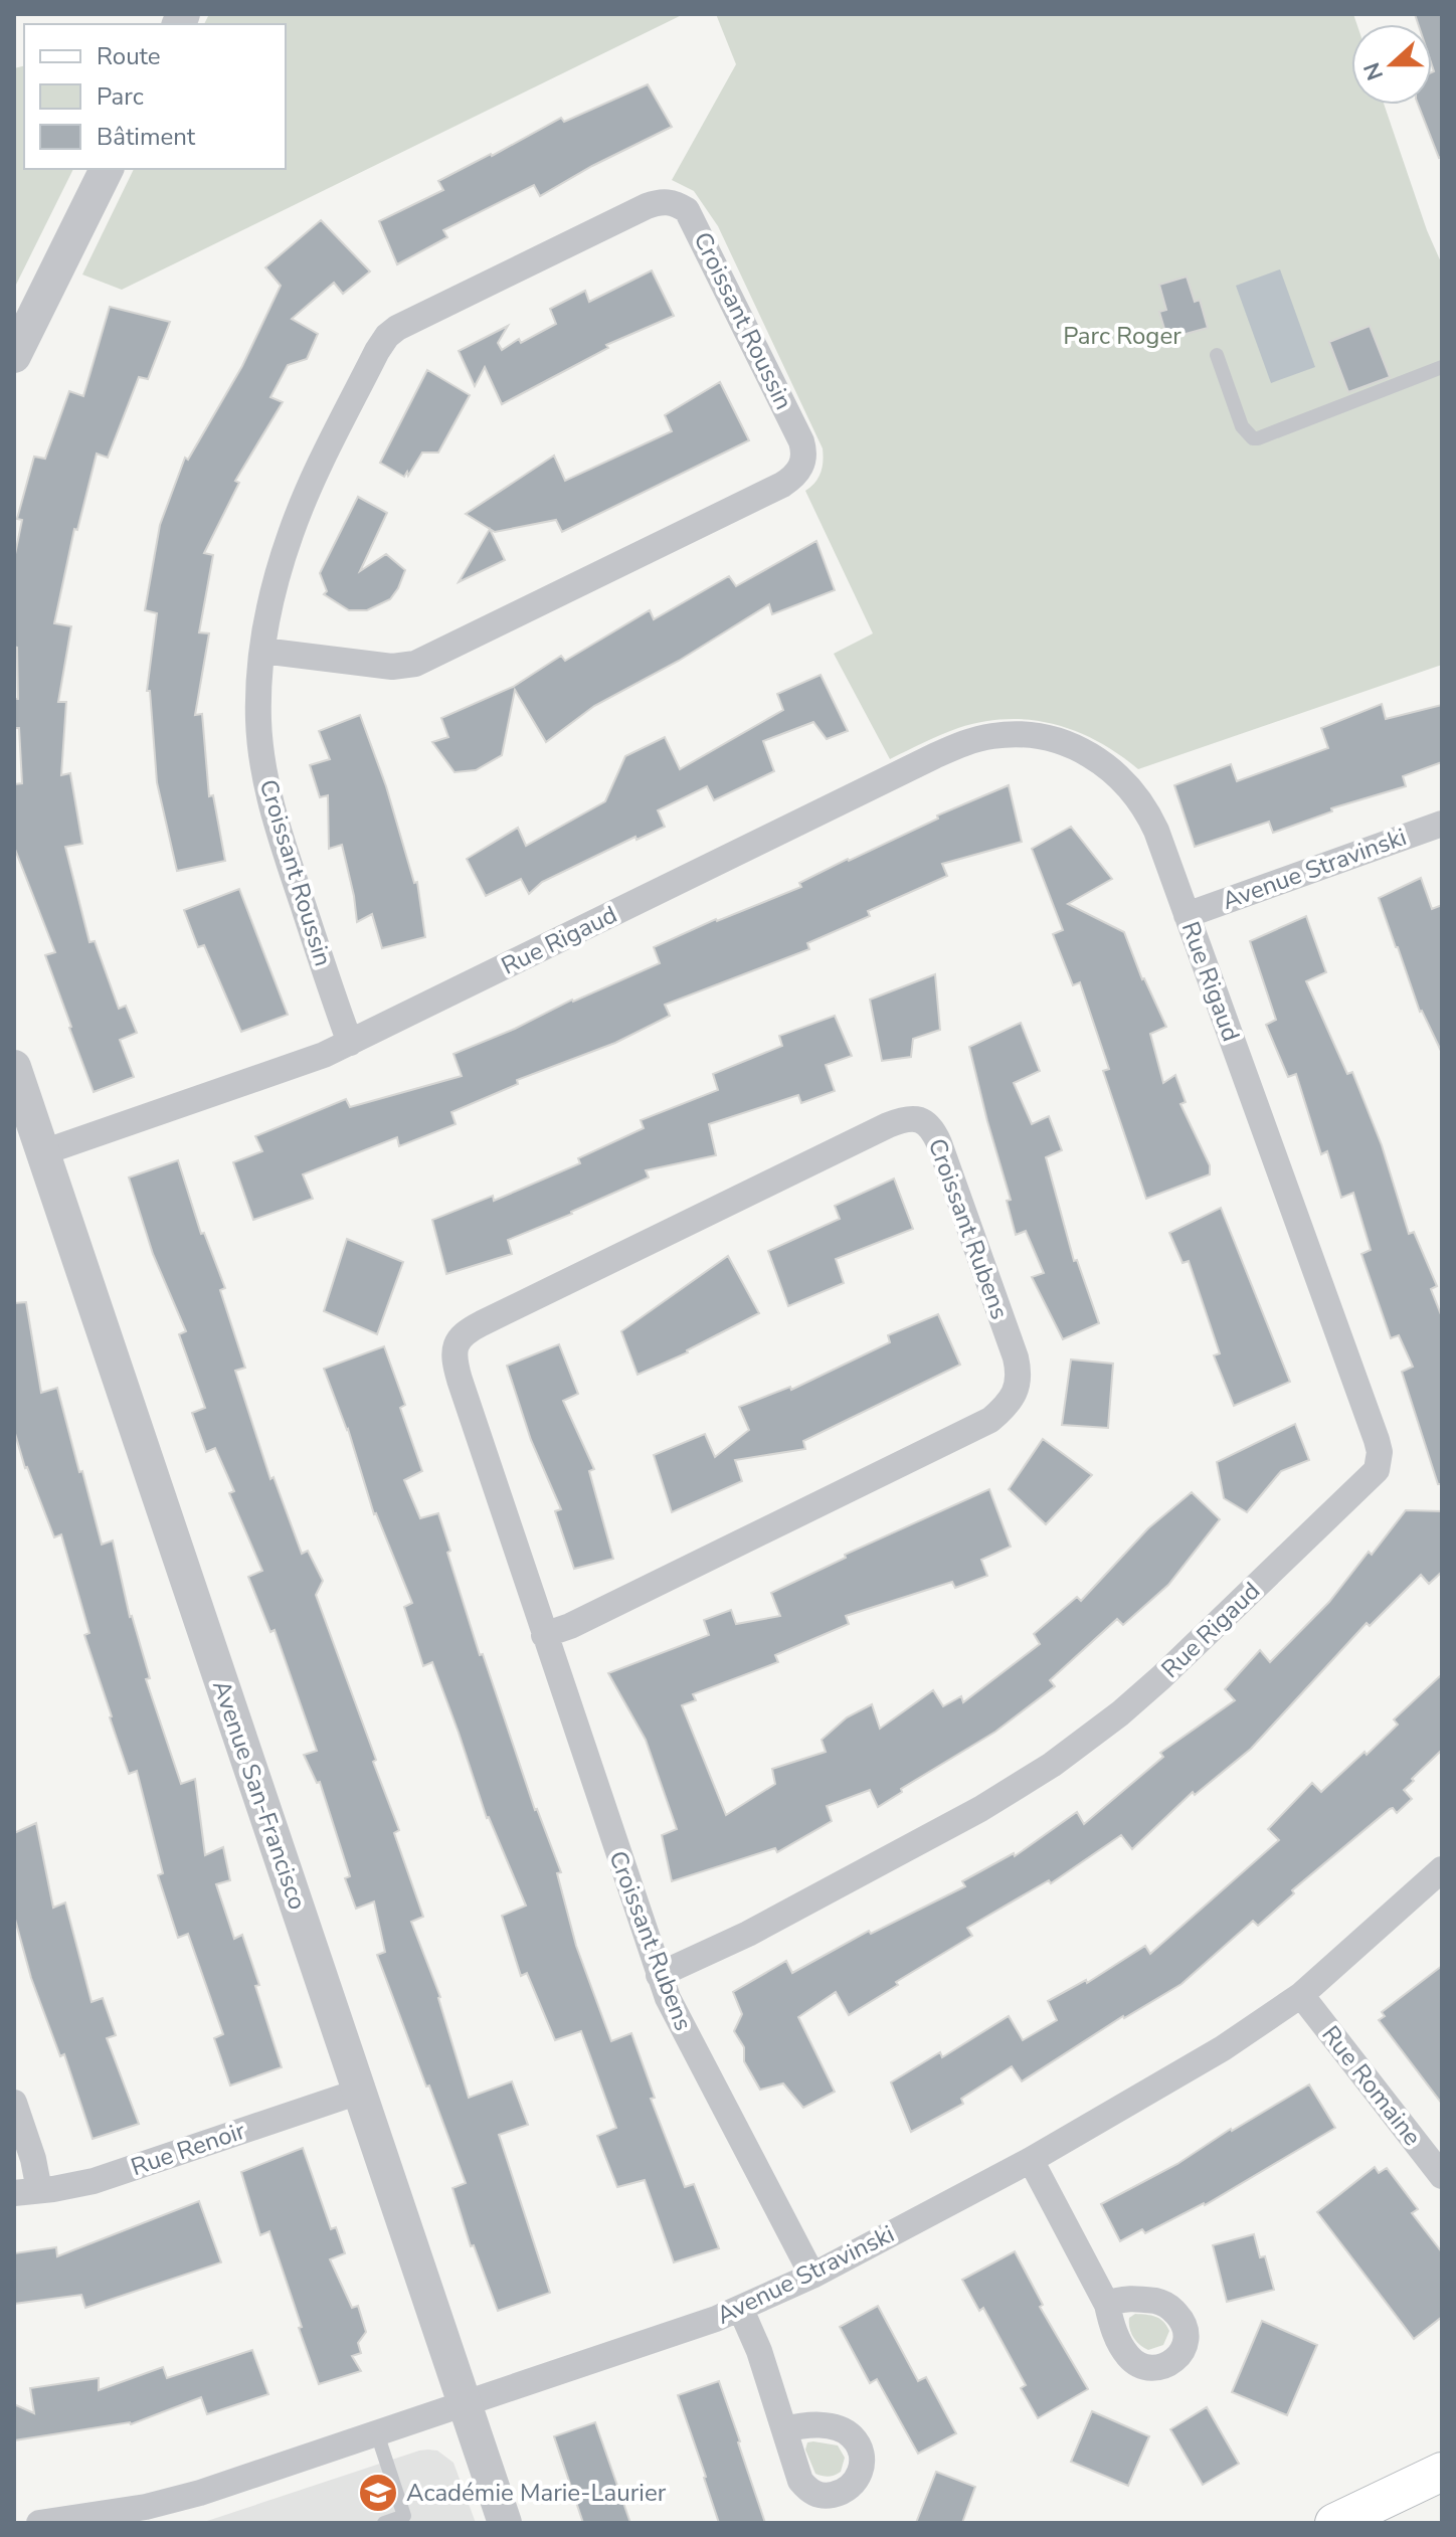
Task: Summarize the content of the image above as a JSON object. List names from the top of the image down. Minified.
{"streets":{"street":["Croissant Roussin","Avenue Stravinski","Rue Rigaud","Croissant Rubens","Avenue San-Francisco","Rue Romaine","Rue Renoir"]},"crossings":[["Croissant Roussin","Rue Rigaud"],["Avenue Stravinski","Rue Rigaud"],["Avenue Stravinski","Croissant Rubens"],["Avenue Stravinski","Avenue San-Francisco"],["Avenue Stravinski","Rue Romaine"],["Rue Rigaud","Croissant Rubens"],["Rue Rigaud","Avenue San-Francisco"],["Avenue San-Francisco","Rue Renoir"]],"parks":["Parc Roger"],"places":{"school or university":["Académie Marie-Laurier"]},"legend":["Route","Parc","Bâtiment"],"north":"left"}
